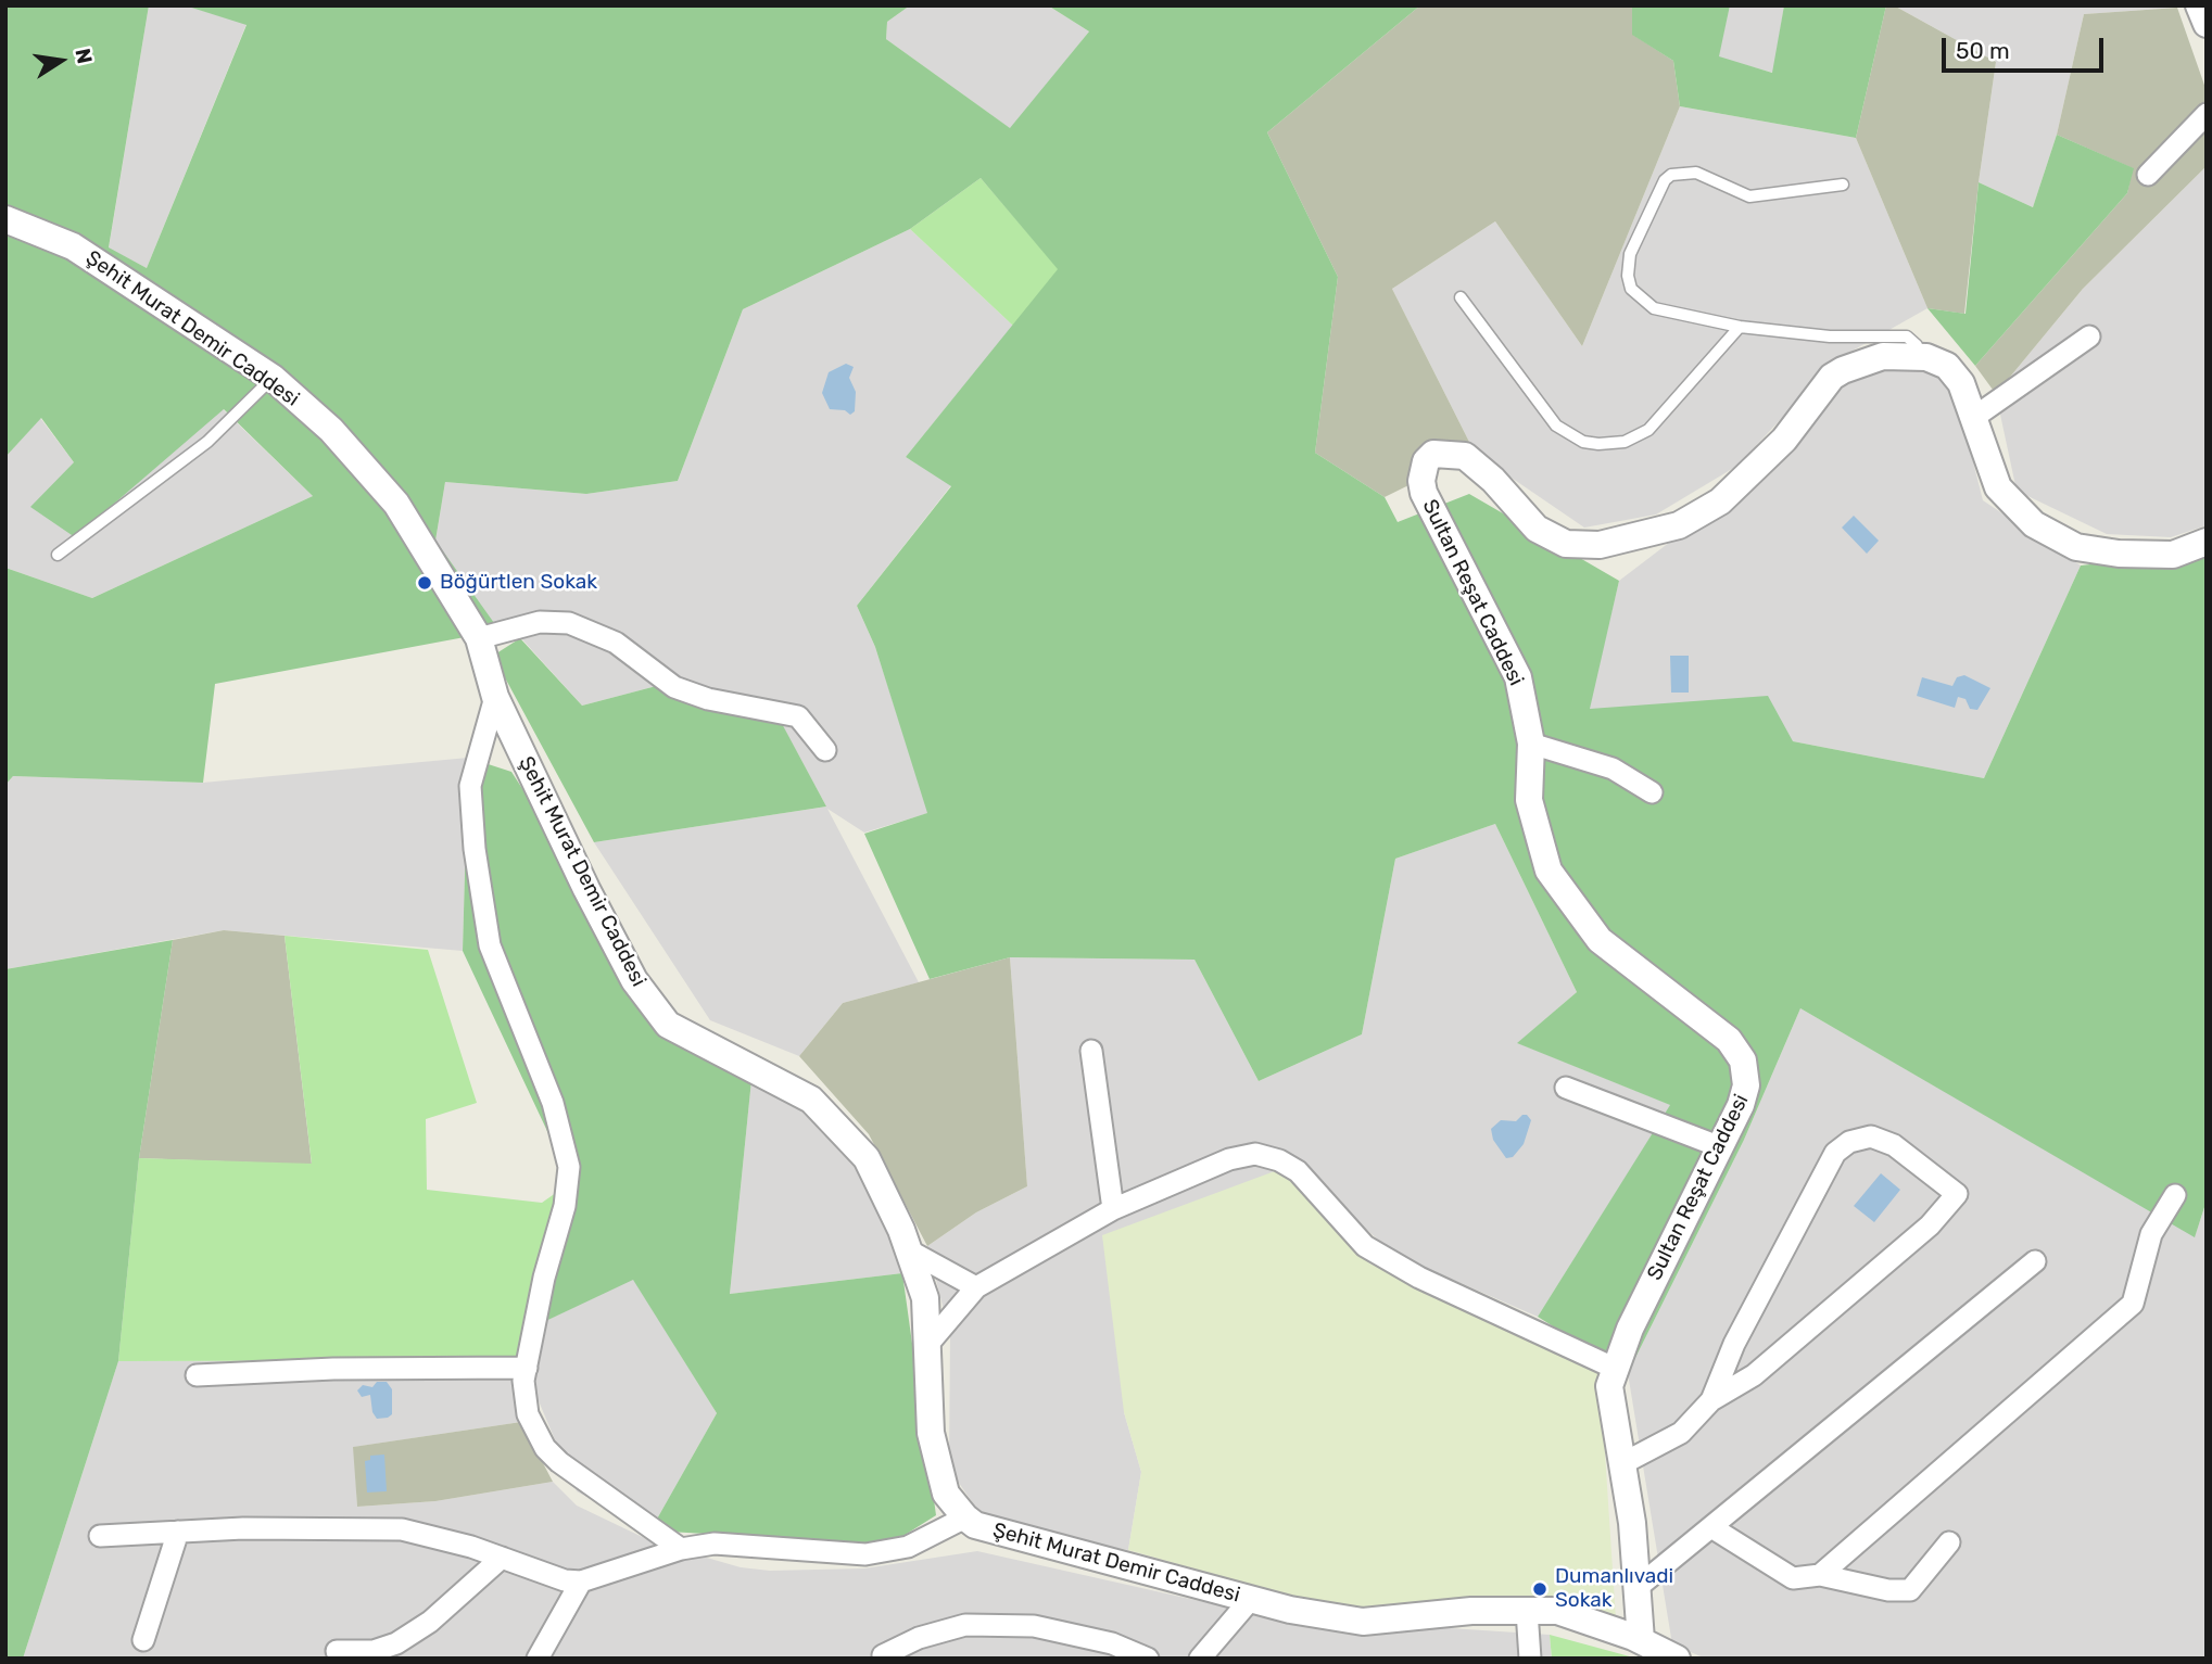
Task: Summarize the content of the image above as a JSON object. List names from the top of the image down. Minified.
{"streets":{"street":["Şehit Murat Demir Caddesi","Sultan Reşat Caddesi"]},"crossings":[["Şehit Murat Demir Caddesi","Sultan Reşat Caddesi"]],"places":["Böğürtlen Sokak","Dumanlıvadi Sokak"],"scale_bar":"50 m","north":"right"}
